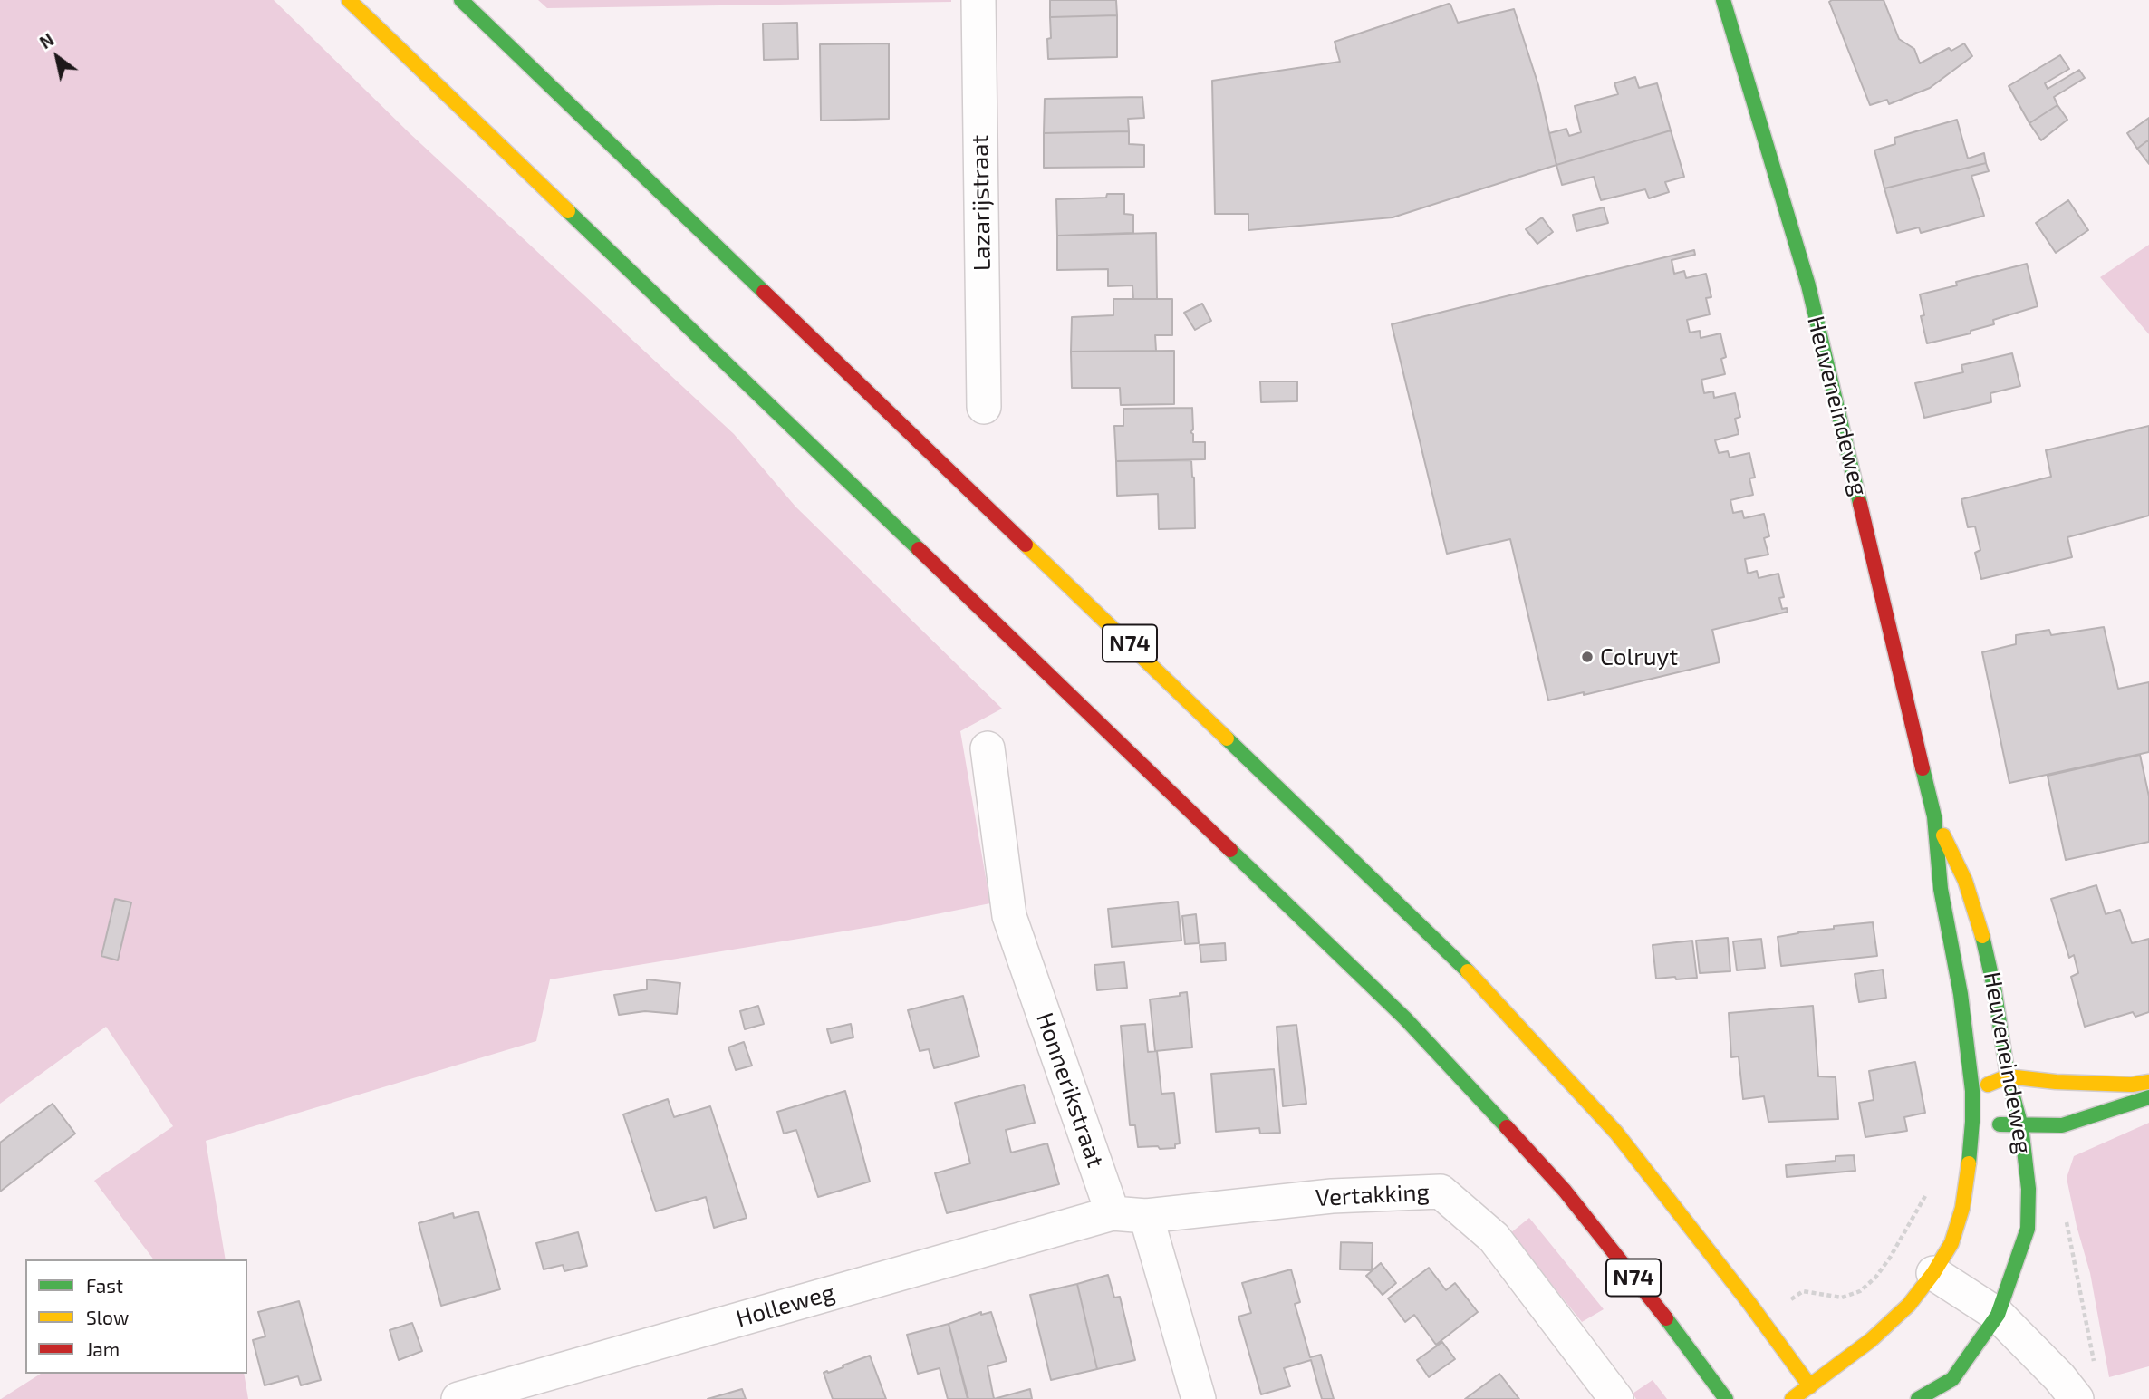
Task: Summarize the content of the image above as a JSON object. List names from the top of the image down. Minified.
{"streets":{"main road":["Heuveneindeweg","N74"],"street":["Lazarijstraat","Honnerikstraat","Vertakking","Holleweg"]},"crossings":[["Heuveneindeweg","N74"],["Honnerikstraat","Holleweg"]],"places":["Colruyt"],"legend":["Fast","Slow","Jam"],"north":"top left"}
